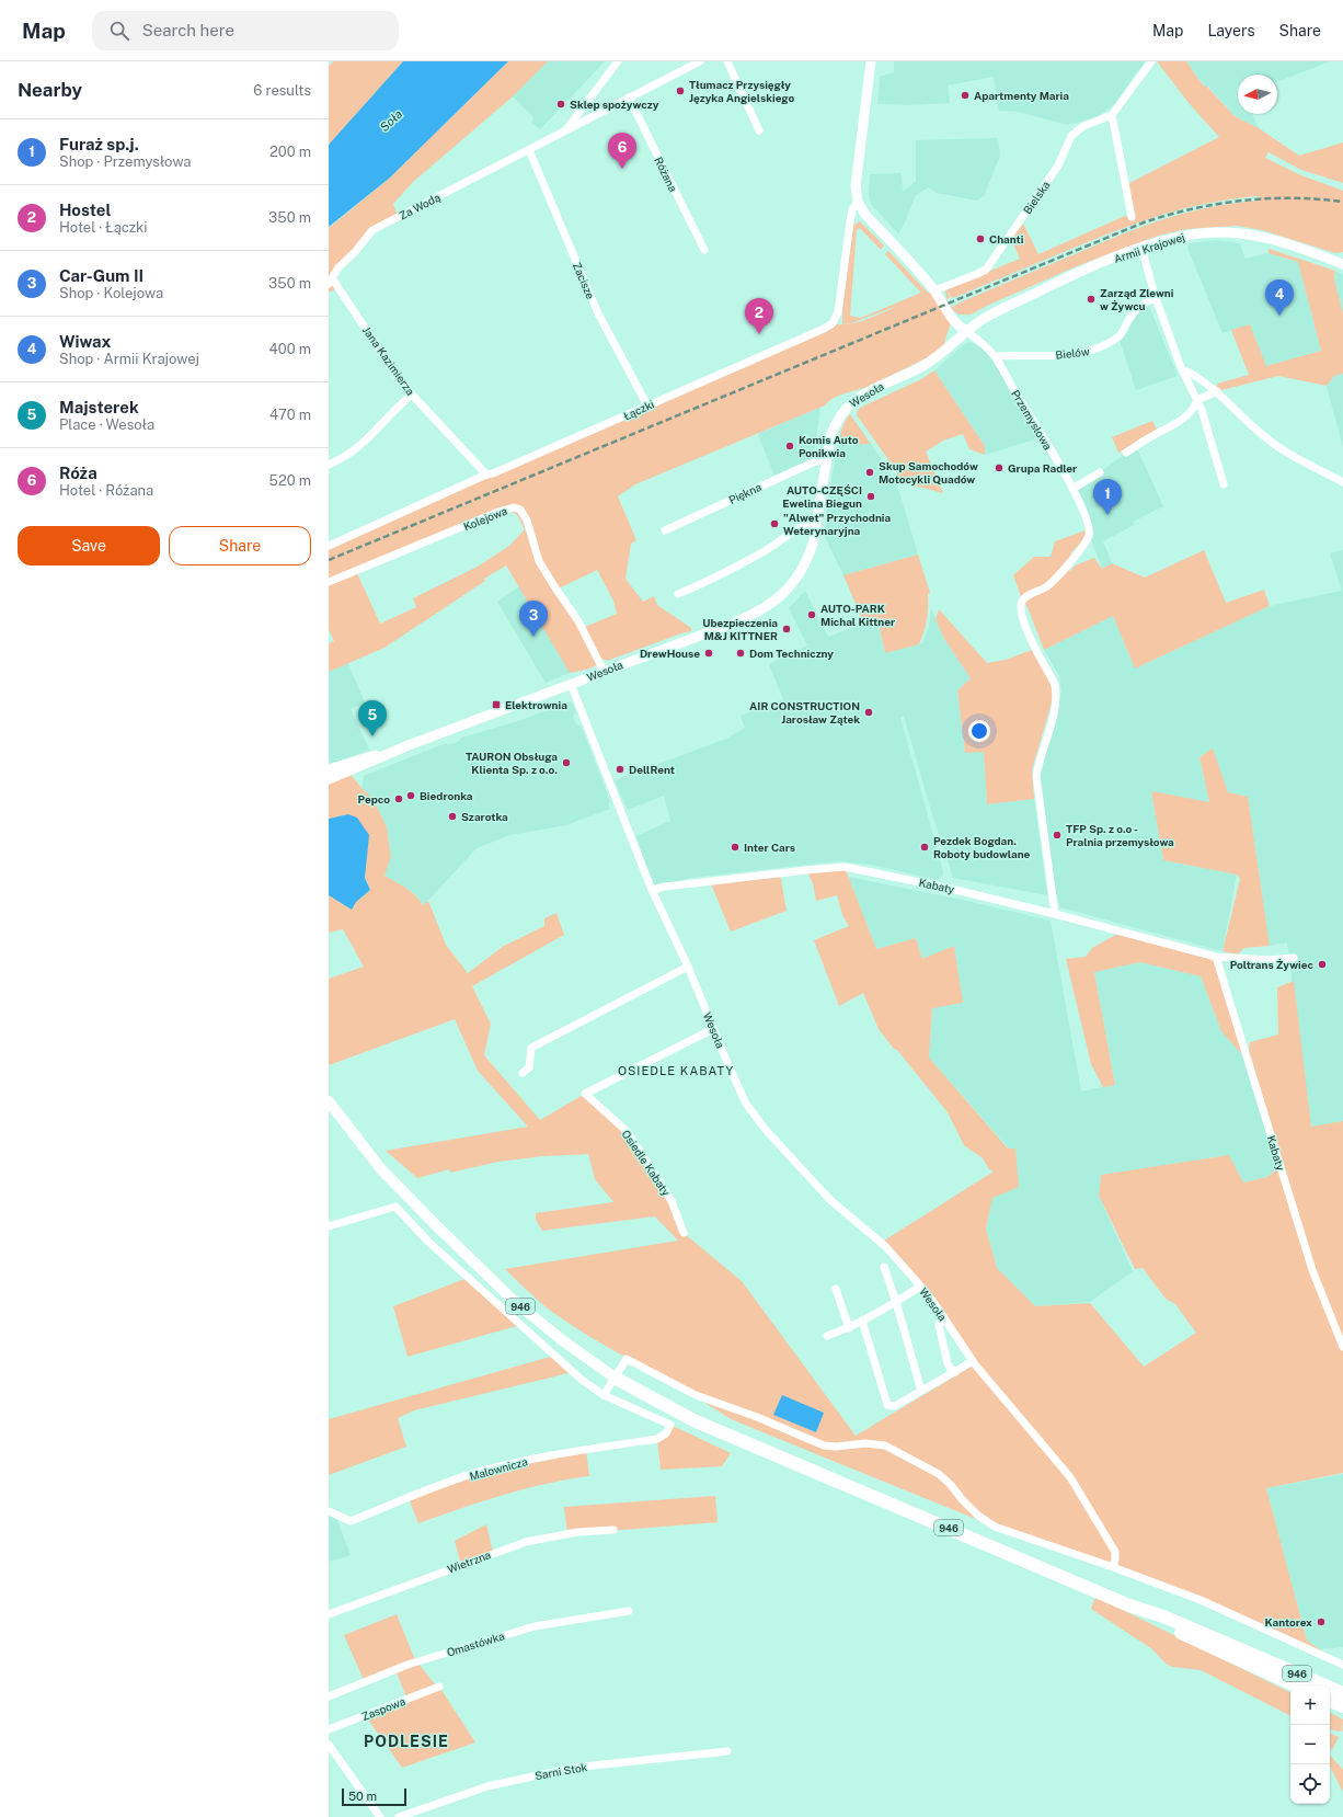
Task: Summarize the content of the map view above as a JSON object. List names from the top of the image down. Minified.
{"streets":{"highway":["946"],"street":["Różana","Bielska","Za Wodą","Armii Krajowej","Zacisze","Bielów","Jana Kazimierza","Wesoła","Łączki","Przemysłowa","Piękna","Kolejowa","Kabaty","Osiedle Kabaty","Malownicza","Wietrzna","Omastówka","Zaspowa","Sarni Stok"]},"crossings":[["Za Wodą","Zacisze"],["Za Wodą","Jana Kazimierza"],["Armii Krajowej","Wesoła"],["Armii Krajowej","Przemysłowa"],["Zacisze","Łączki"],["Bielów","Przemysłowa"],["Jana Kazimierza","Łączki"],["Wesoła","Przemysłowa"],["Wesoła","Piękna"],["Wesoła","Kolejowa"],["Wesoła","Kabaty"],["Wesoła","Osiedle Kabaty"],["Przemysłowa","Kabaty"]],"districts":["OSIEDLE KABATY","PODLESIE"],"water":["Soła"],"places":{"other":["Tłumacz Przysięgły Języka Angielskiego","Apartmenty Maria","Sklep spożywczy","Chanti","Zarząd Zlewni w Żywcu","Komis Auto Ponikwia","Grupa Radler","Skup Samochodów Motocykli Quadów","AUTO-CZĘŚCI Ewelina Biegun","\"Alwet\" Przychodnia Weterynaryjna","AUTO-PARK Michal Kittner","Ubezpieczenia M&J KITTNER","DrewHouse","Dom Techniczny","AIR CONSTRUCTION Jarosław Zątek","TAURON Obsługa Klienta Sp. z o.o.","DellRent","Biedronka","Pepco","Szarotka","TFP Sp. z o.o - Pralnia przemysłowa","Inter Cars","Pezdek Bogdan. Roboty budowlane","Poltrans Żywiec","Kantorex"],"transit":["Elektrownia"]},"scale_bar":"50 m","north":"left","page":{"header":"Map","search":"Search here","nav":["Map","Layers","Share"],"heading":["Nearby","6 results"],"list":[{"mark":"1","name":"Furaż sp.j.","note":"Shop · Przemysłowa","value":"200 m"},{"mark":"2","name":"Hostel","note":"Hotel · Łączki","value":"350 m"},{"mark":"3","name":"Car-Gum II","note":"Shop · Kolejowa","value":"350 m"},{"mark":"4","name":"Wiwax","note":"Shop · Armii Krajowej","value":"400 m"},{"mark":"5","name":"Majsterek","note":"Place · Wesoła","value":"470 m"},{"mark":"6","name":"Róża","note":"Hotel · Różana","value":"520 m"}],"pins":["6","4","2","1","3","5"],"buttons":["Save","Share"],"map_buttons":["+","−"],"scale":"50 m"}}
